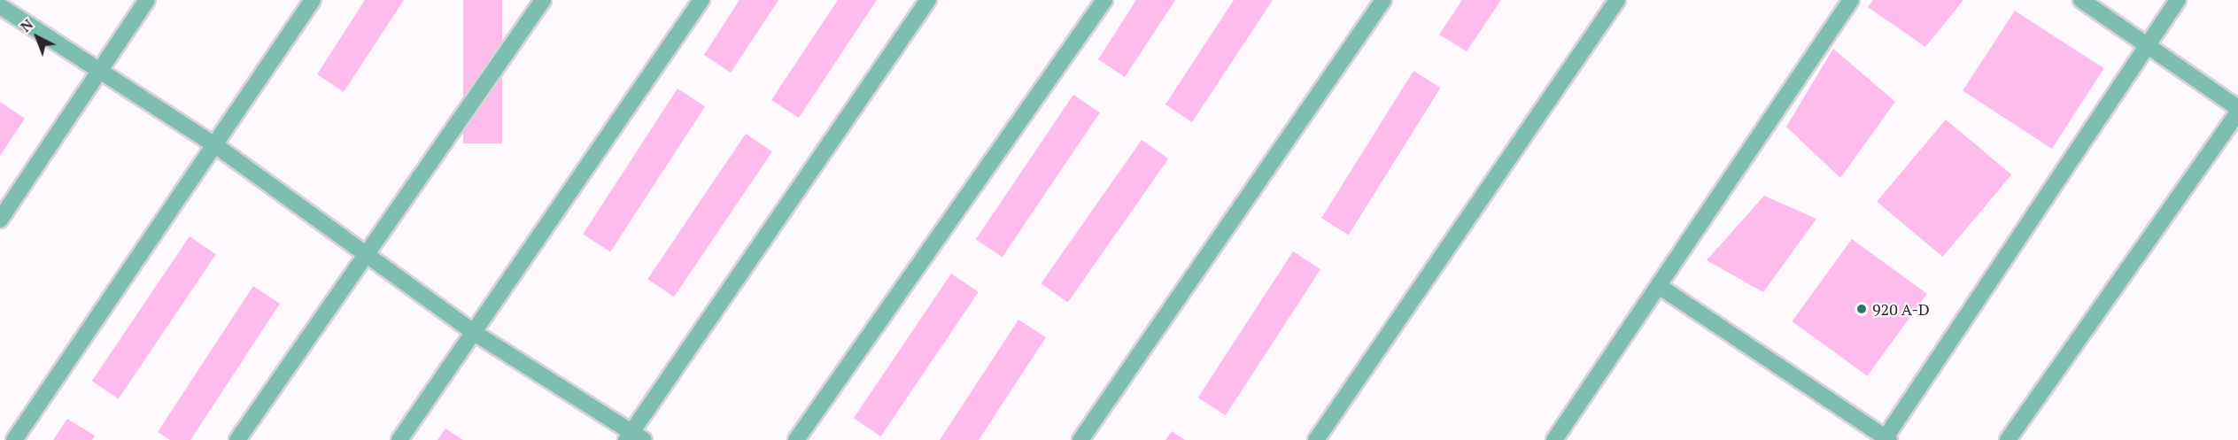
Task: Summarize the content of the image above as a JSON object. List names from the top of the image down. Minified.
{"places":["920 A-D"],"north":"top left"}
